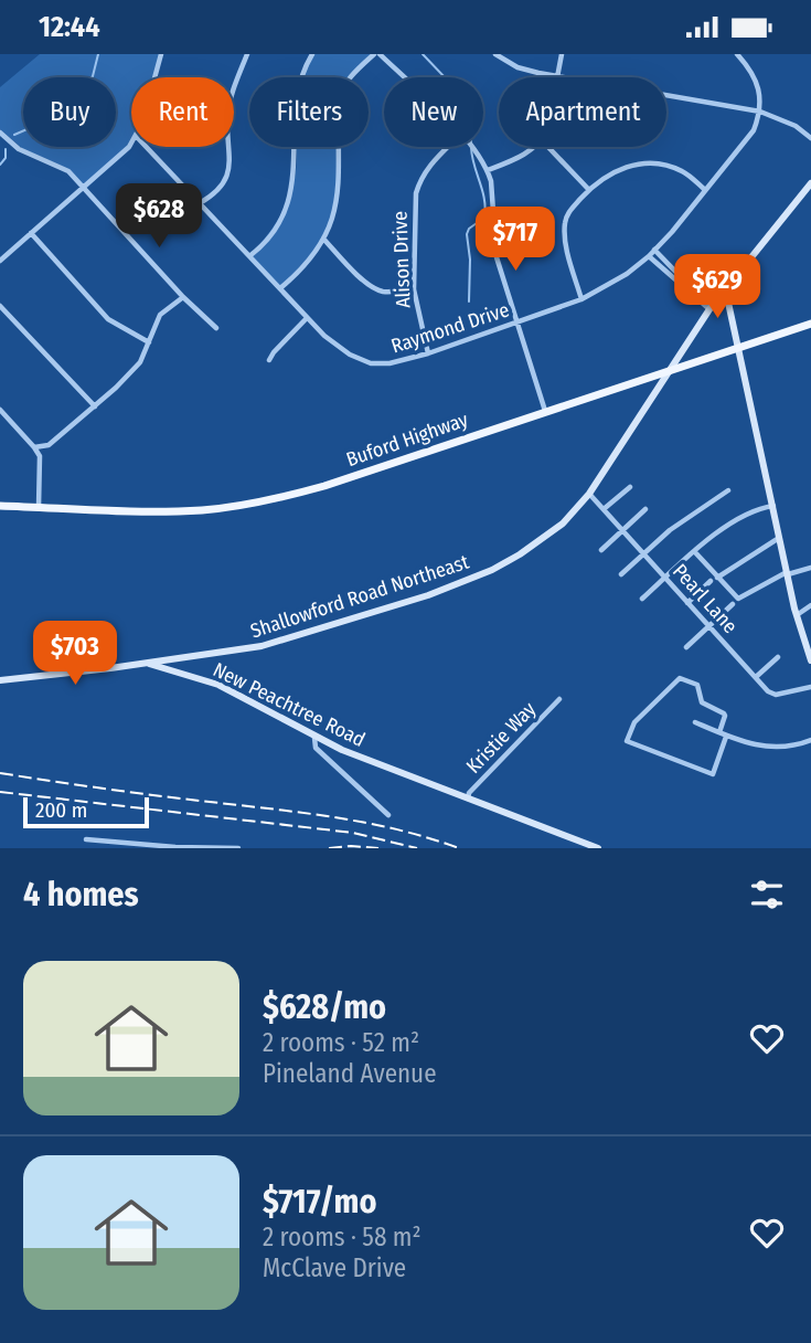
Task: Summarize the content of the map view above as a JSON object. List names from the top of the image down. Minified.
{"streets":{"main road":["Buford Highway"],"street":["Alison Drive","Raymond Drive","Shallowford Road Northeast","Pearl Lane","New Peachtree Road","Kristie Way"]},"crossings":[["Alison Drive","Raymond Drive"],["Buford Highway","Shallowford Road Northeast"],["Shallowford Road Northeast","Pearl Lane"],["Shallowford Road Northeast","New Peachtree Road"],["New Peachtree Road","Kristie Way"]],"scale_bar":"200 m","page":{"status":"12:44","chip":["Buy","Rent","Filters","New","Apartment"],"price":["$628","$717","$629","$703"],"scale":"200 m","heading":"4 homes","list":[{"name":"$628/mo","note":"2 rooms · 52 m² · Pineland Avenue"},{"name":"$717/mo","note":"2 rooms · 58 m² · McClave Drive"}]}}
